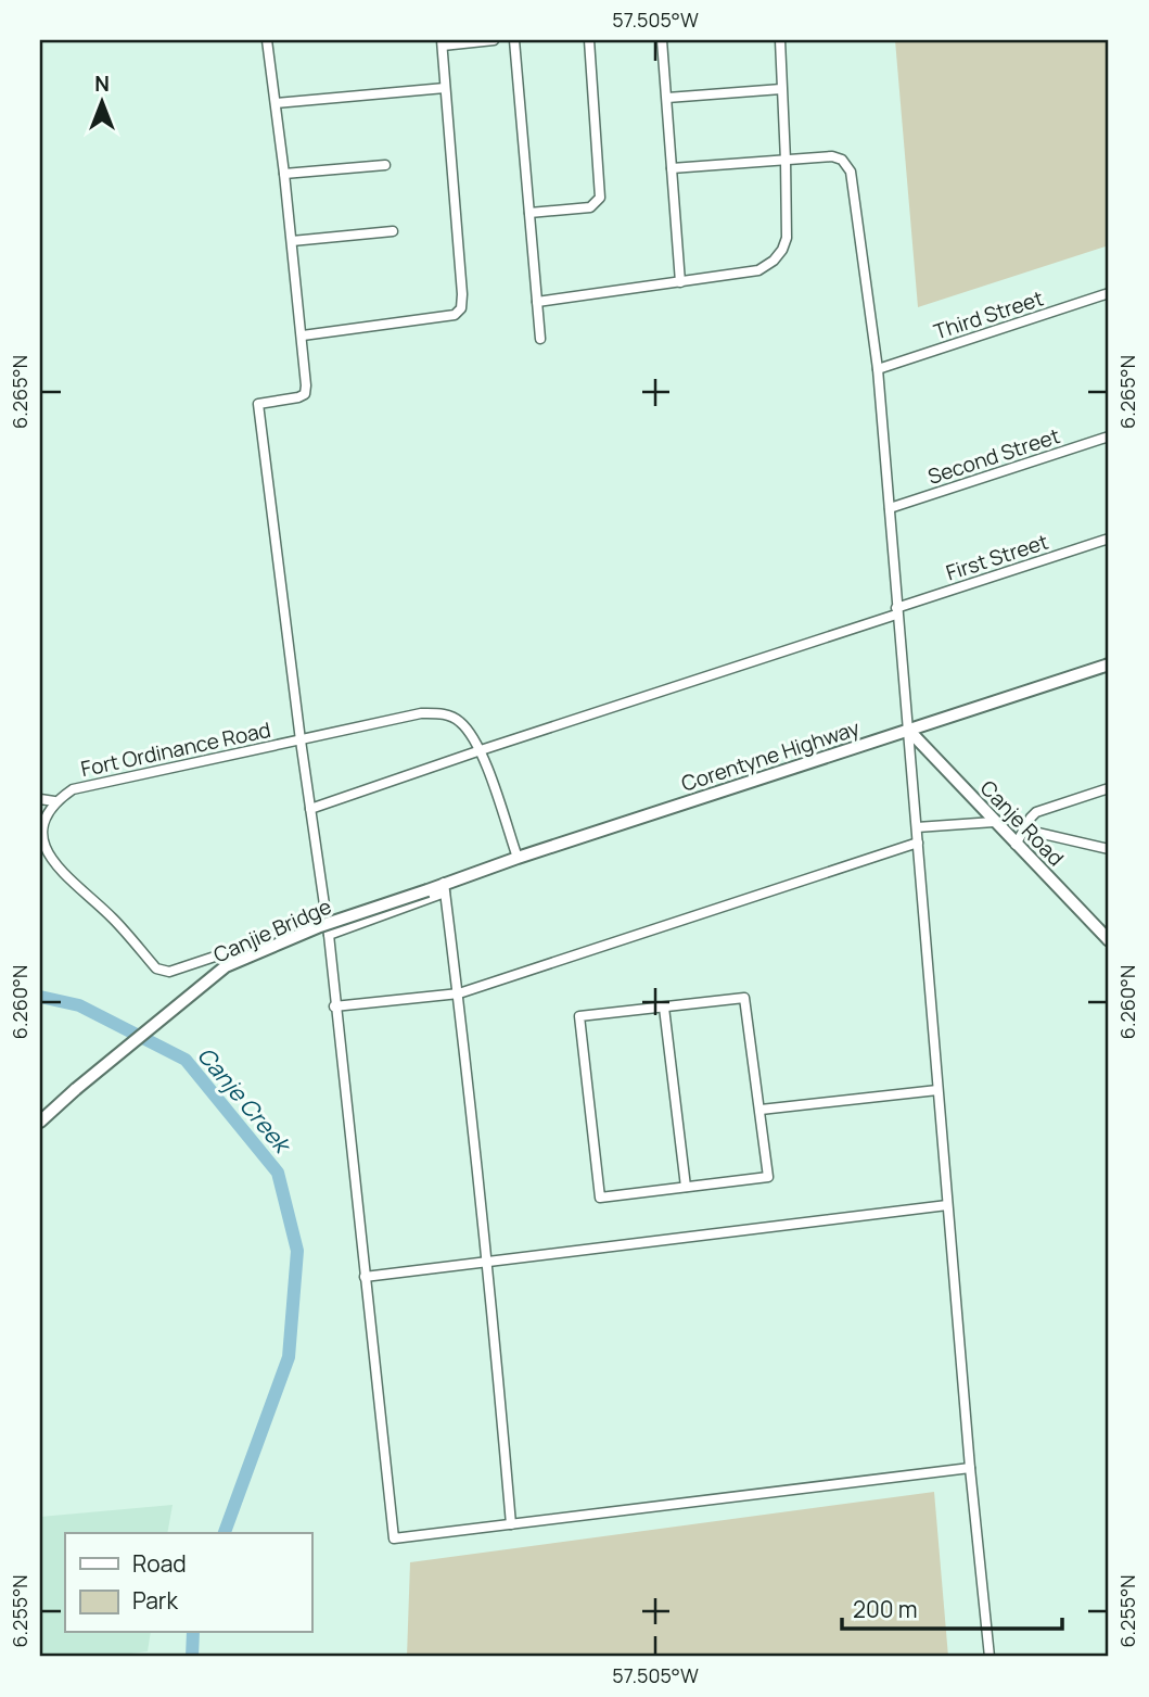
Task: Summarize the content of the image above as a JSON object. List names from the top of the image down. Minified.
{"streets":{"main road":["Corentyne Highway","Canje Road","Canjie Bridge"],"street":["Third Street","Second Street","First Street","Fort Ordinance Road"]},"crossings":[["First Street","Fort Ordinance Road"],["Fort Ordinance Road","Corentyne Highway"],["Corentyne Highway","Canje Road"],["Corentyne Highway","Canjie Bridge"]],"water":["Canje Creek"],"legend":["Road","Park"],"scale_bar":"200 m","north":"top","coordinates":["57.505°W","6.265°N","6.260°N","6.255°N"]}
